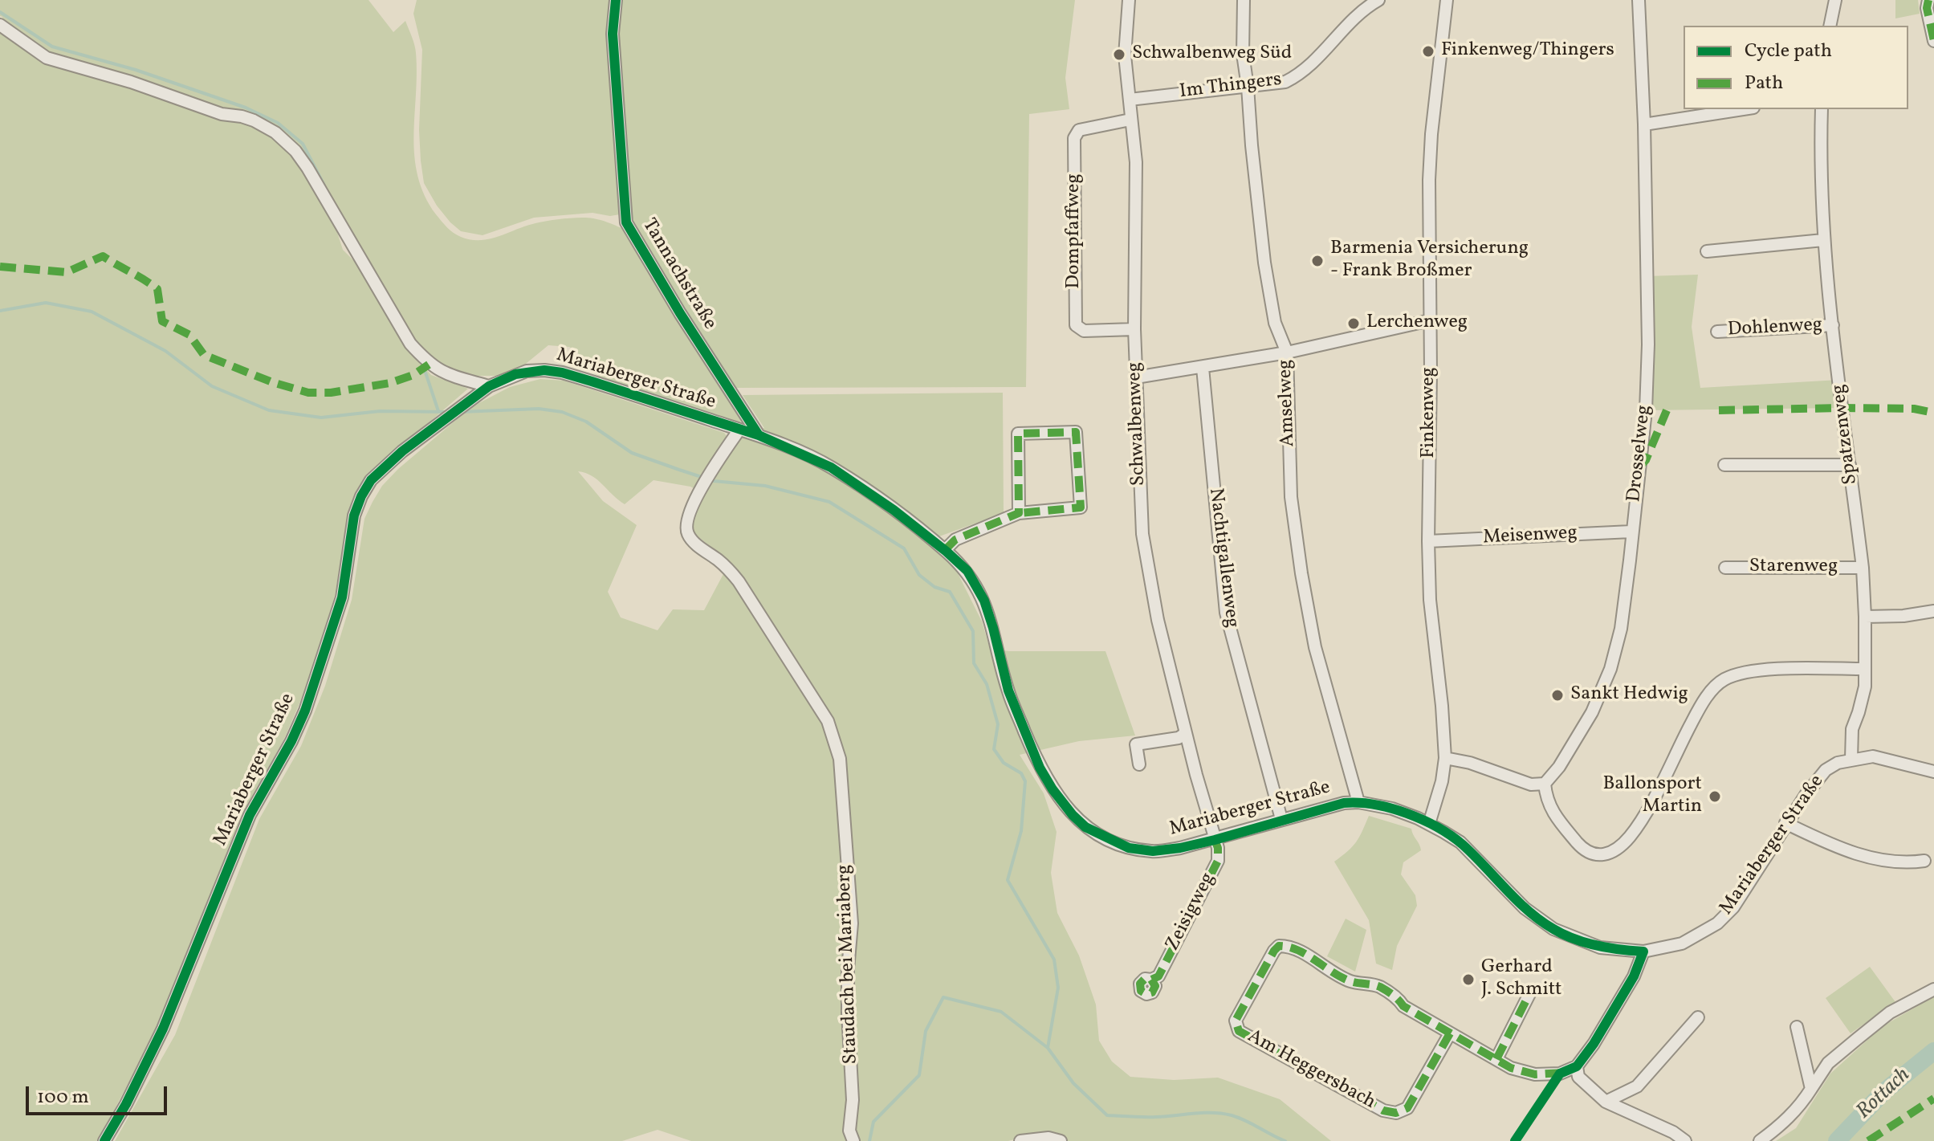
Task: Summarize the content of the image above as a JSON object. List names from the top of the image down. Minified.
{"streets":{"street":["Im Thingers","Dompfaffweg","Tannachstraße","Dohlenweg","Mariaberger Straße","Amselweg","Finkenweg","Schwalbenweg","Spatzenweg","Drosselweg","Meisenweg","Nachtigallenweg","Starenweg","Zeisigweg","Staudach bei Mariaberg","Am Heggersbach"]},"crossings":[["Im Thingers","Amselweg"],["Im Thingers","Schwalbenweg"],["Dompfaffweg","Schwalbenweg"],["Tannachstraße","Mariaberger Straße"],["Dohlenweg","Spatzenweg"],["Mariaberger Straße","Amselweg"],["Mariaberger Straße","Finkenweg"],["Mariaberger Straße","Schwalbenweg"],["Mariaberger Straße","Spatzenweg"],["Mariaberger Straße","Nachtigallenweg"],["Mariaberger Straße","Zeisigweg"],["Mariaberger Straße","Staudach bei Mariaberg"],["Finkenweg","Meisenweg"],["Schwalbenweg","Zeisigweg"],["Spatzenweg","Starenweg"],["Drosselweg","Meisenweg"]],"water":["Rottach"],"places":["Finkenweg/Thingers","Schwalbenweg Süd","Barmenia Versicherung - Frank Broßmer","Lerchenweg","Sankt Hedwig","Ballonsport Martin","Gerhard J. Schmitt"],"legend":["Cycle path","Path"],"scale_bar":"100 m"}
